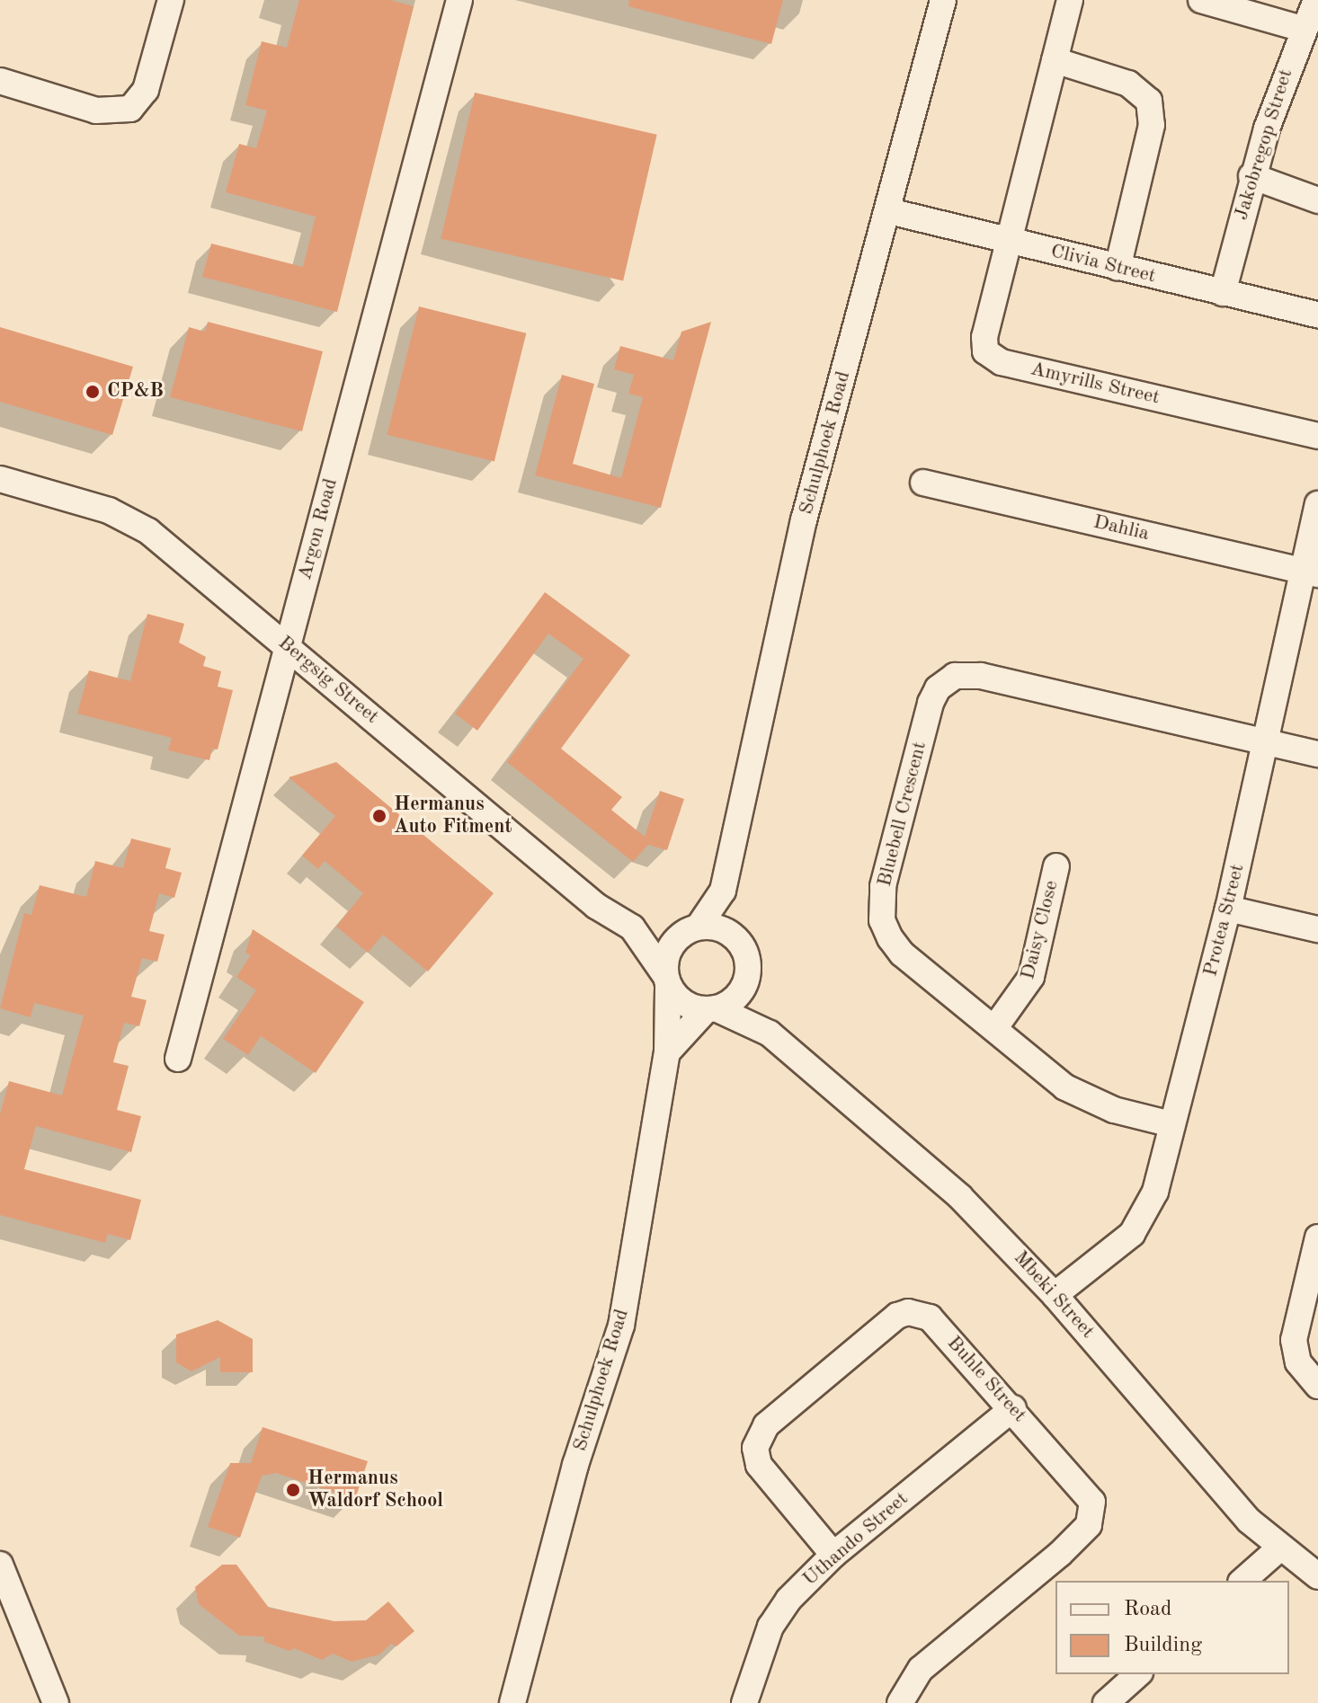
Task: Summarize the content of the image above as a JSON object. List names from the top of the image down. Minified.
{"streets":{"street":["Jakobregop Street","Clivia Street","Amyrills Street","Schulphoek Road","Dahlia","Argon Road","Bergsig Street","Bluebell Crescent","Protea Street","Daisy Close","Mbeki Street","Buhle Street","Uthando Street"]},"crossings":[["Jakobregop Street","Clivia Street"],["Clivia Street","Amyrills Street"],["Clivia Street","Schulphoek Road"],["Schulphoek Road","Bergsig Street"],["Schulphoek Road","Mbeki Street"],["Dahlia","Protea Street"],["Argon Road","Bergsig Street"],["Bergsig Street","Mbeki Street"],["Bluebell Crescent","Protea Street"],["Bluebell Crescent","Daisy Close"],["Protea Street","Mbeki Street"],["Buhle Street","Uthando Street"]],"places":["CP&B","Hermanus Auto Fitment","Hermanus Waldorf School"],"legend":["Road","Building"]}
